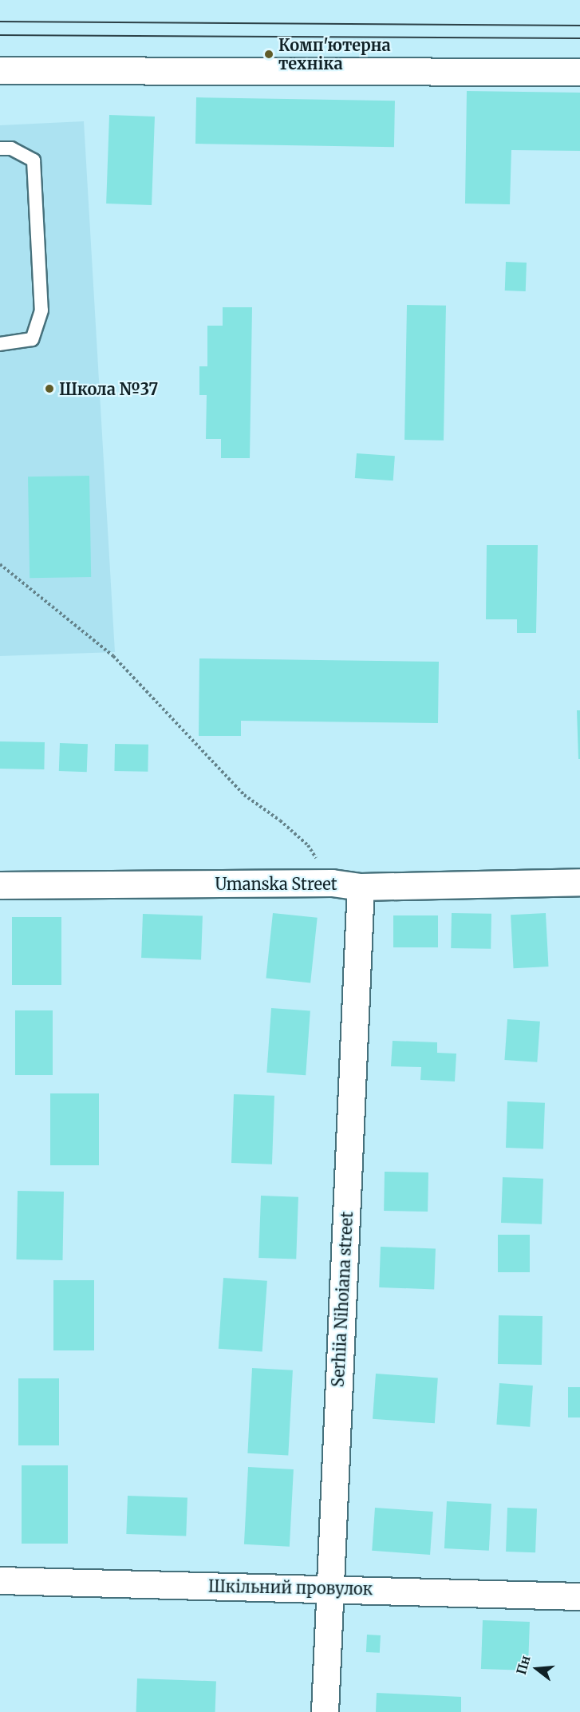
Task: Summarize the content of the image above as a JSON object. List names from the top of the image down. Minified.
{"streets":{"street":["Umanska Street","Serhiia Nihoiana street","Шкільний провулок"]},"crossings":[["Umanska Street","Serhiia Nihoiana street"],["Serhiia Nihoiana street","Шкільний провулок"]],"places":["Комп'ютерна техніка","Школа №37"],"north":"left"}
